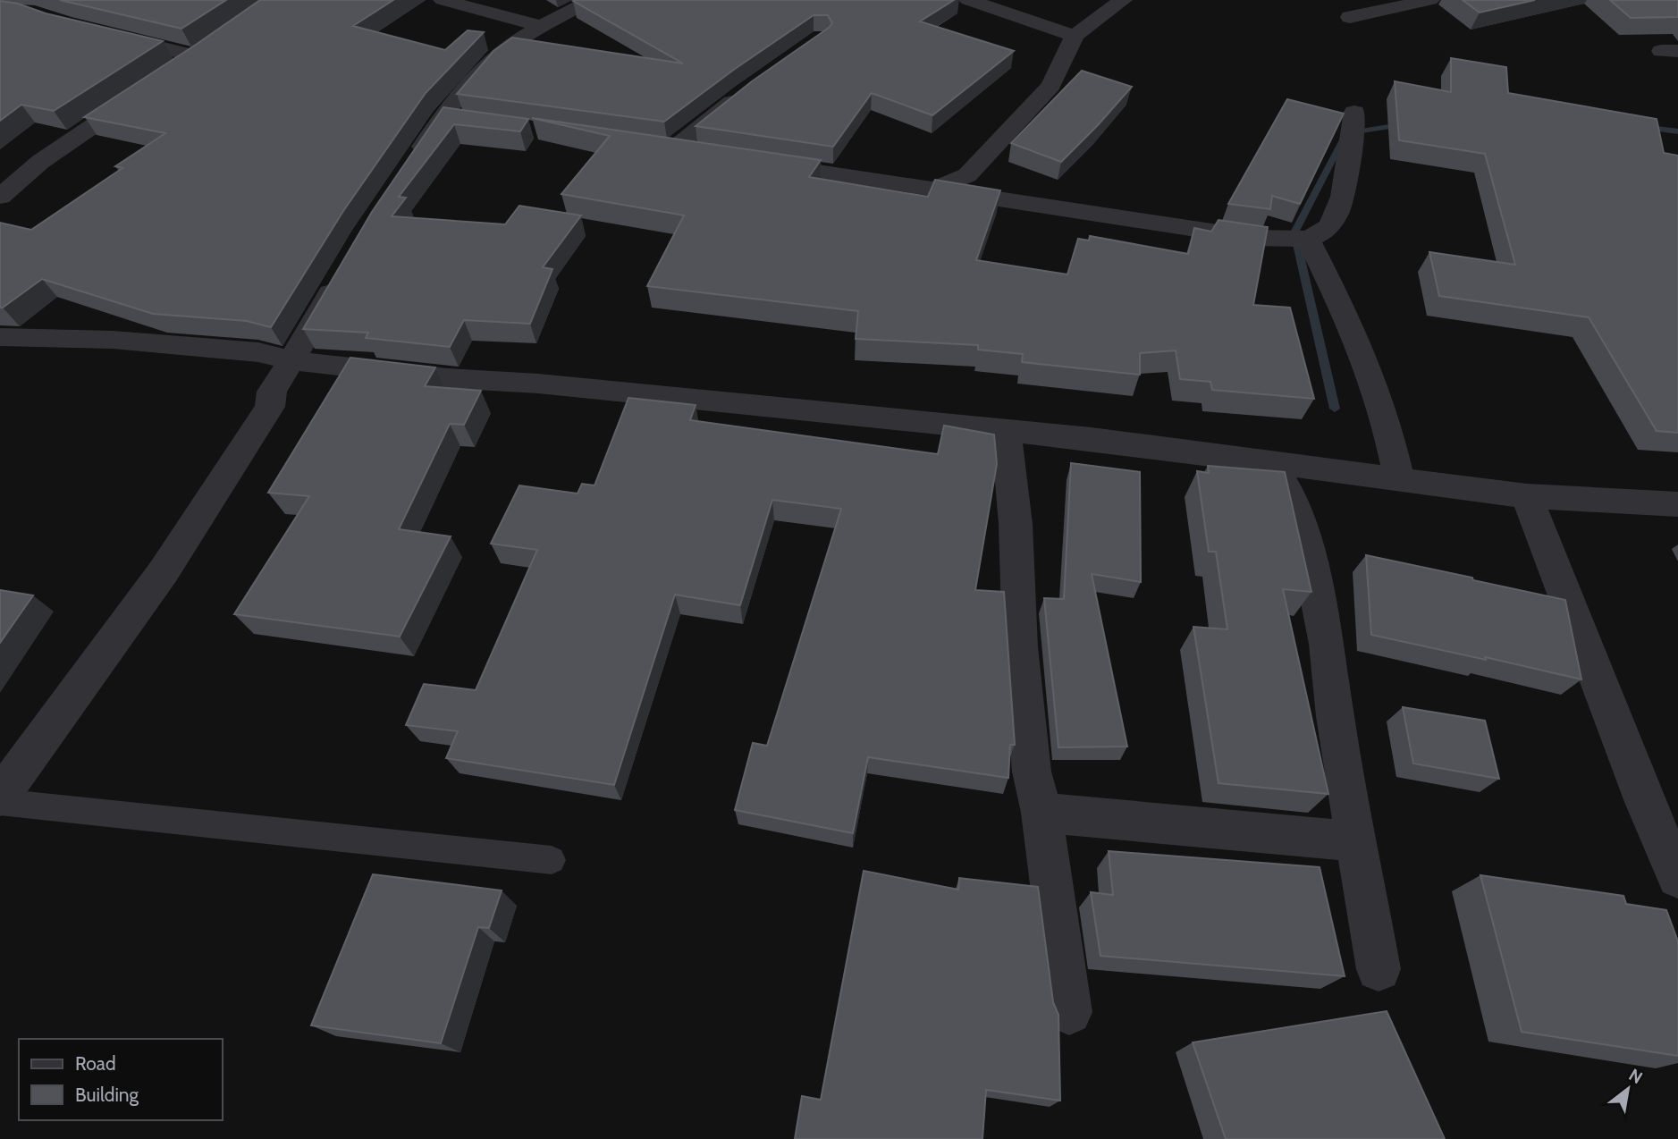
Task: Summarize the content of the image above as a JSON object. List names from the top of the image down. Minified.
{"legend":["Road","Building"],"north":"top right"}
